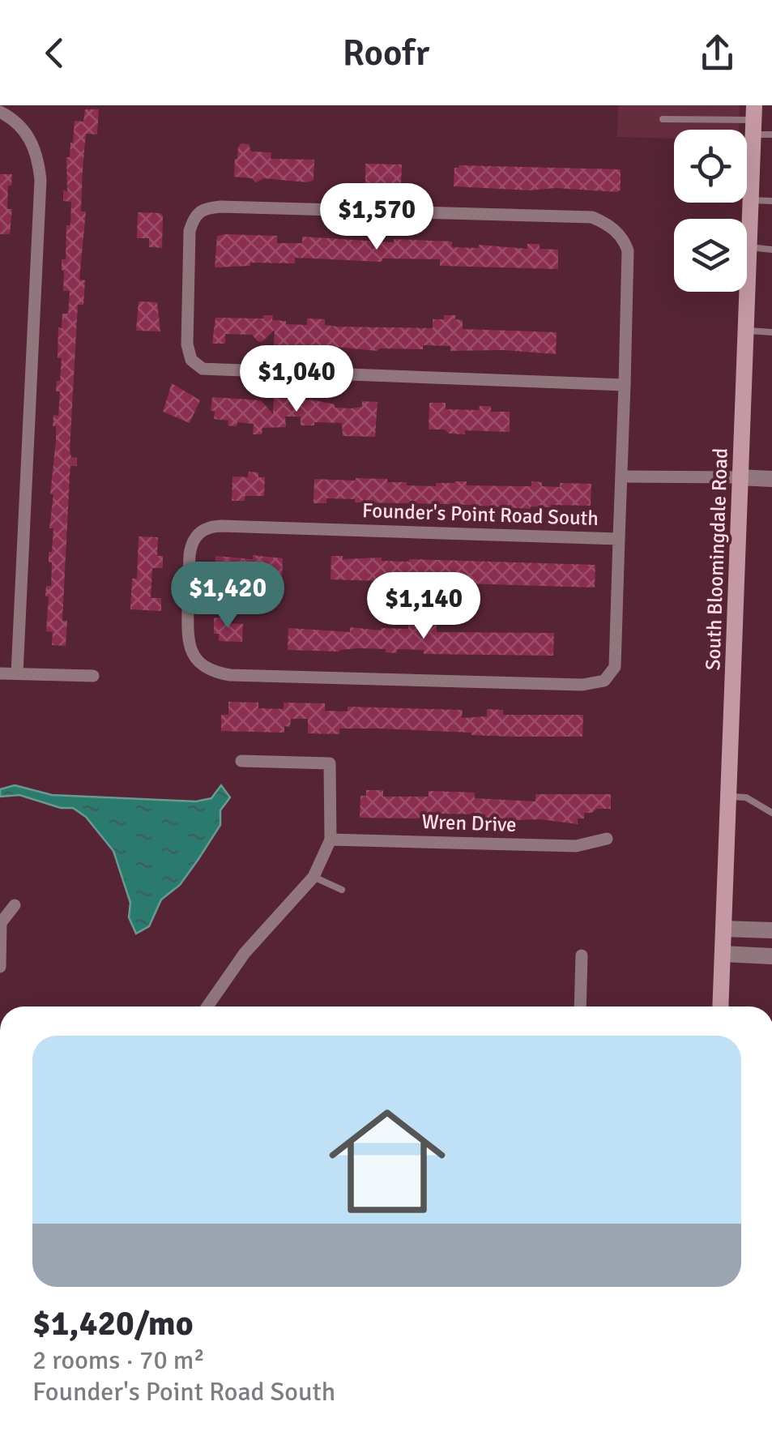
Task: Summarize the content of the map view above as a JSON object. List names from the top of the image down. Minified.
{"streets":{"main road":["South Bloomingdale Road"],"street":["Founder's Point Road South","Wren Drive"]},"page":{"header":"Roofr","price":["$1,570","$1,040","$1,420","$1,140"],"list":[{"name":"$1,420/mo","note":"2 rooms · 70 m² · Founder's Point Road South"}]}}
